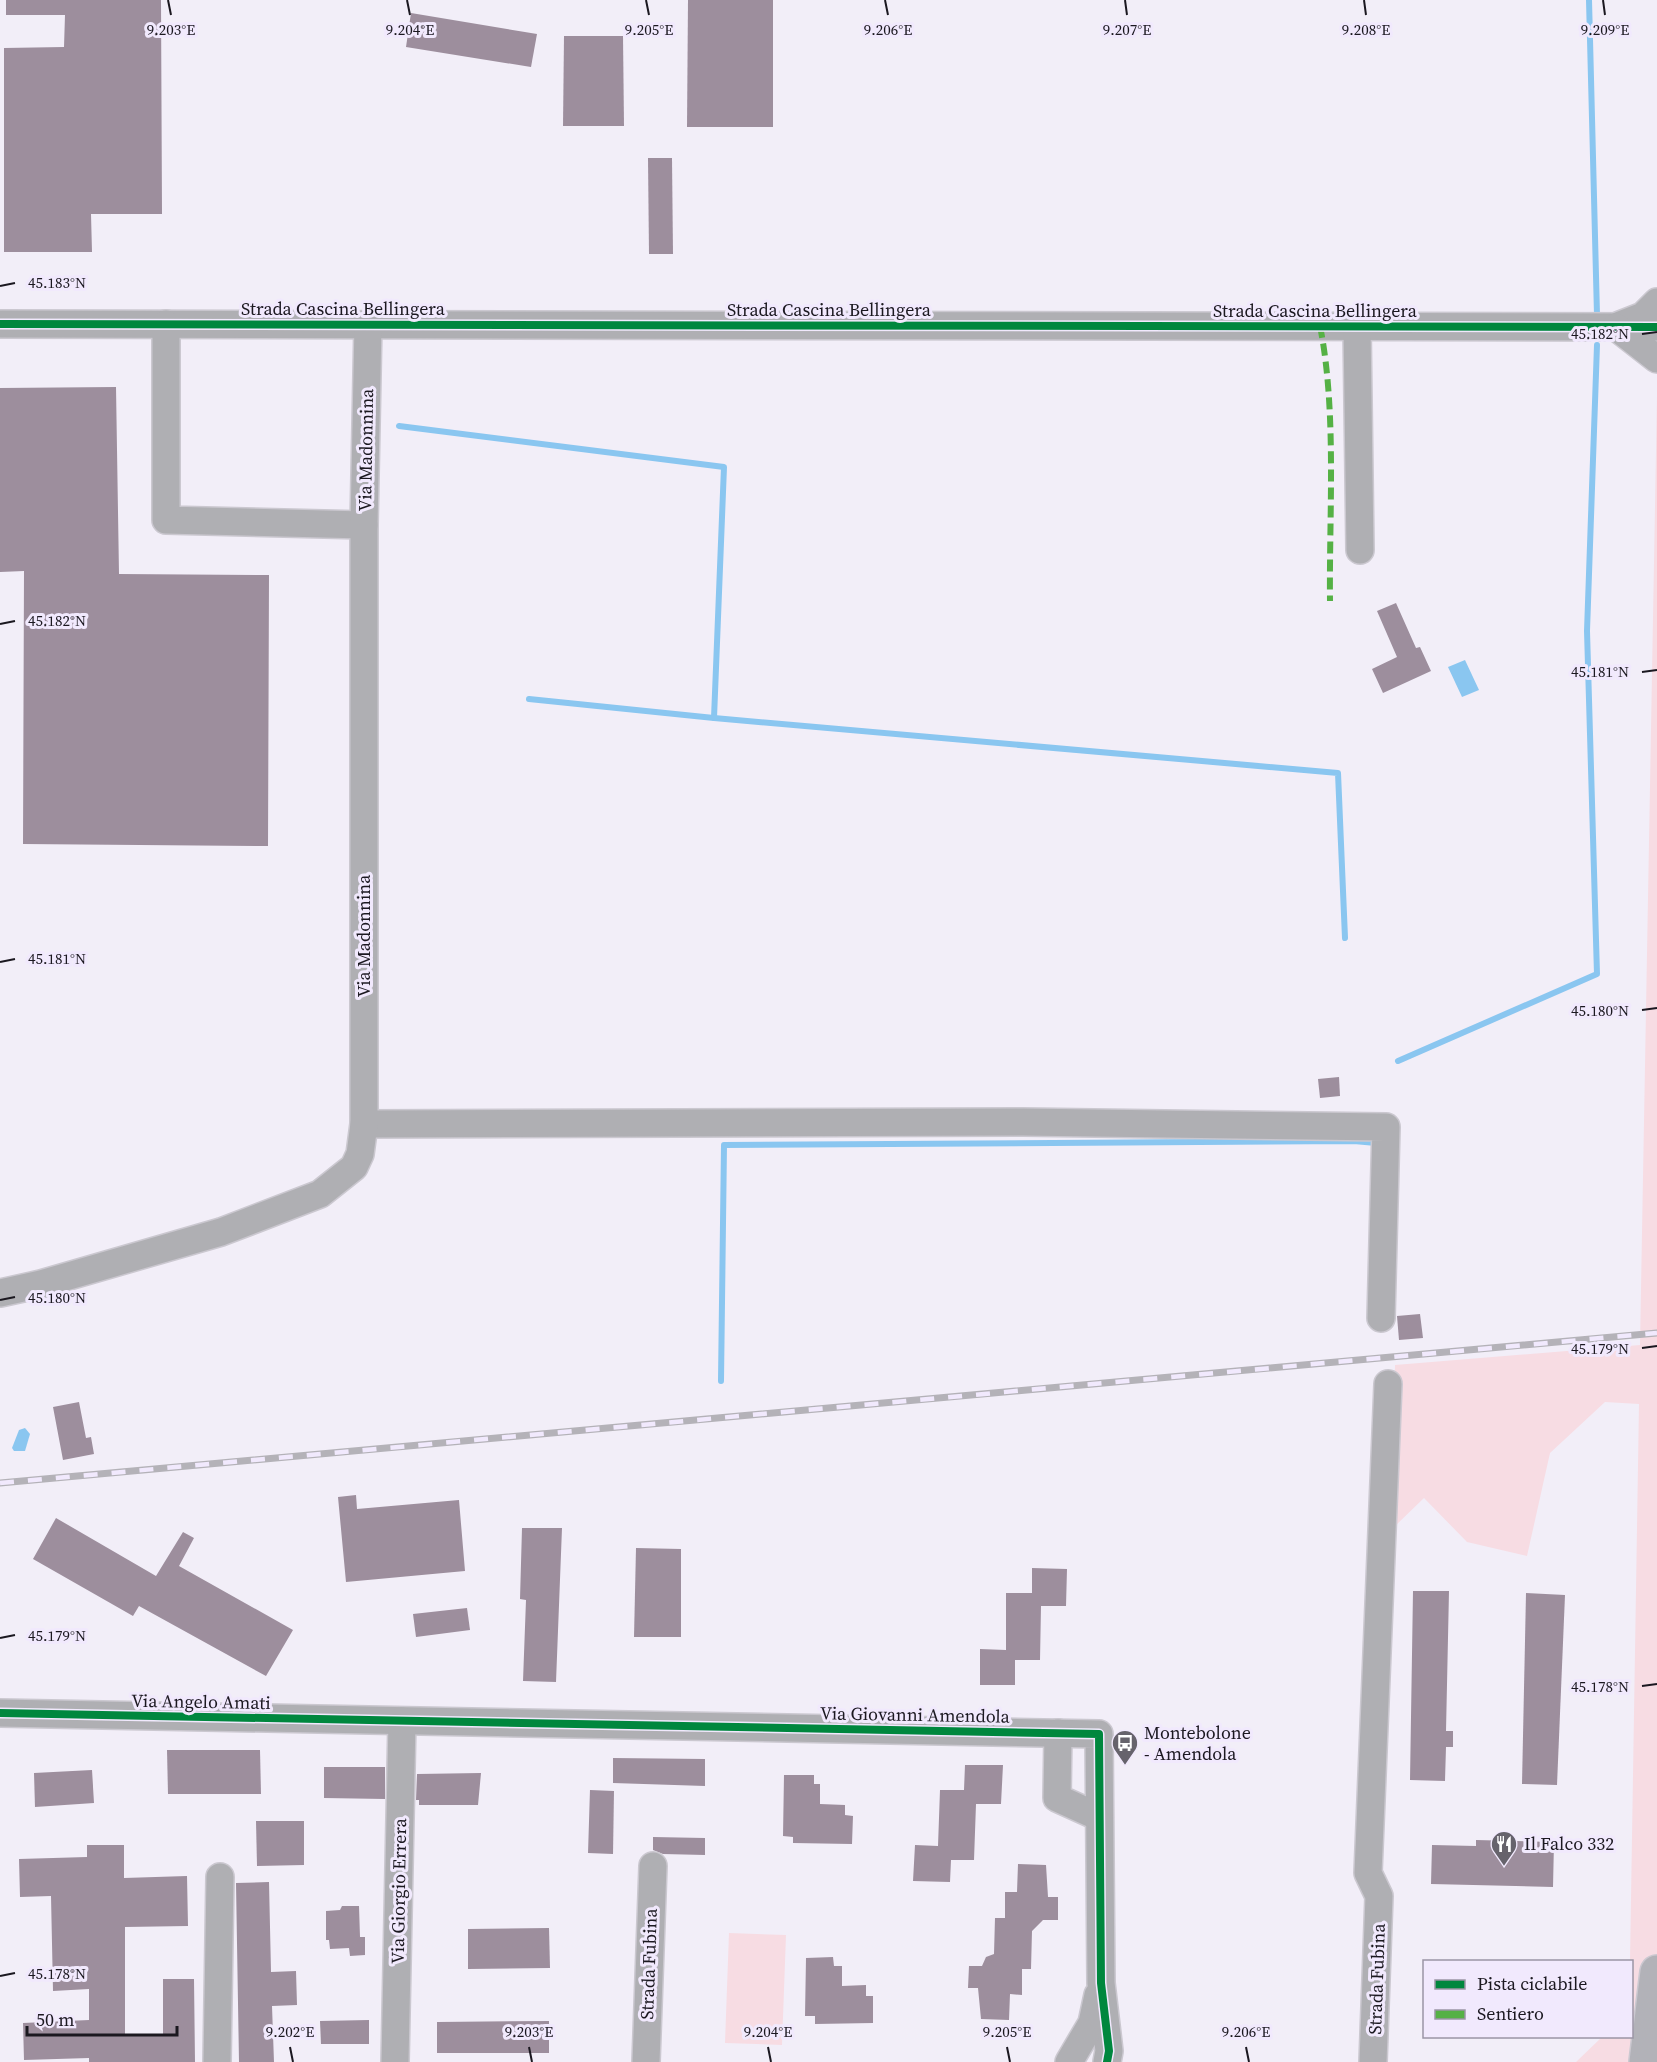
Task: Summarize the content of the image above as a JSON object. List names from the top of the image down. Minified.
{"streets":{"street":["Strada Cascina Bellingera","Via Madonnina","Via Angelo Amati","Via Giovanni Amendola","Via Giorgio Errera","Strada Fubina"]},"crossings":[["Strada Cascina Bellingera","Via Madonnina"],["Via Angelo Amati","Via Giovanni Amendola"],["Via Angelo Amati","Via Giorgio Errera"],["Via Giovanni Amendola","Via Giorgio Errera"]],"places":{"bus stop":["Montebolone - Amendola"],"restaurant":["Il Falco 332"]},"legend":["Pista ciclabile","Sentiero"],"scale_bar":"50 m","coordinates":["9.209°E","9.203°E","9.204°E","9.205°E","9.206°E","9.207°E","9.208°E","45.183°N","45.182°N","45.181°N","45.180°N","45.179°N","45.178°N","9.202°E"]}
